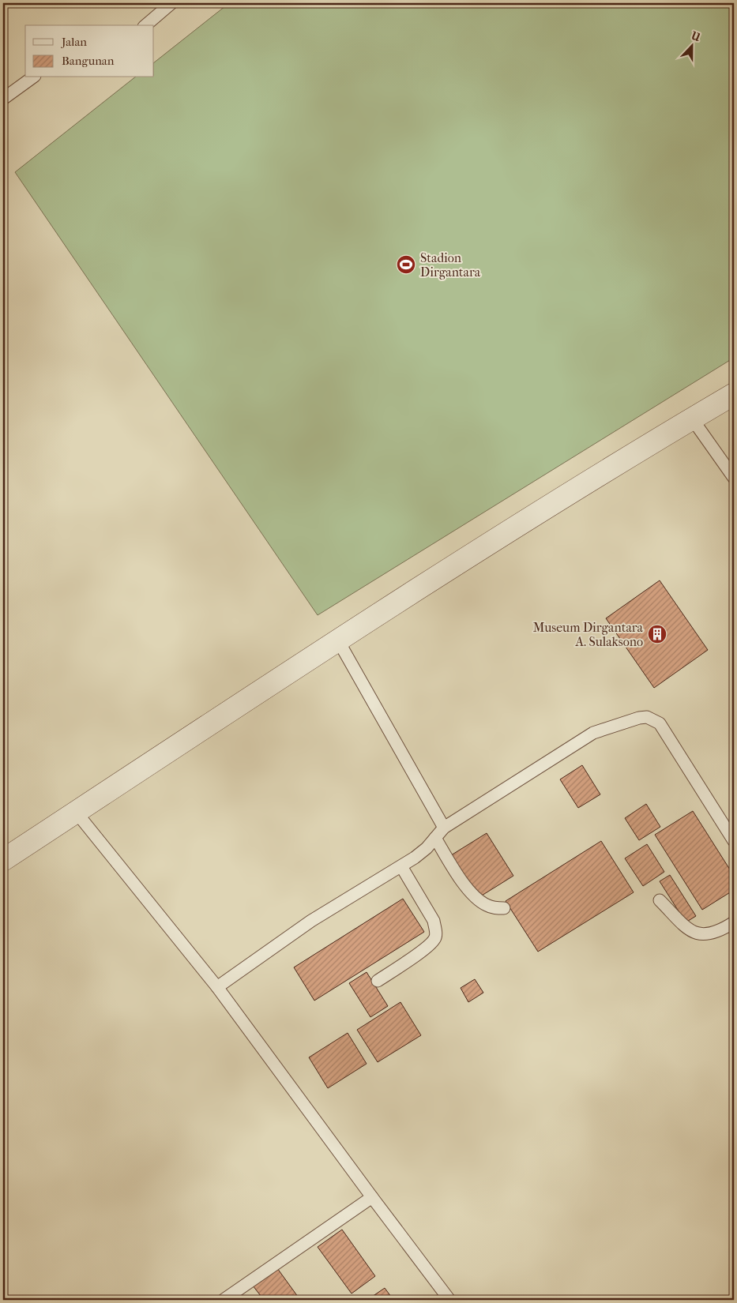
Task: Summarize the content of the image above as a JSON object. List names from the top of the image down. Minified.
{"places":{"sports":["Stadion Dirgantara"],"building":["Museum Dirgantara A. Sulaksono"]},"legend":["Jalan","Bangunan"],"north":"top"}
